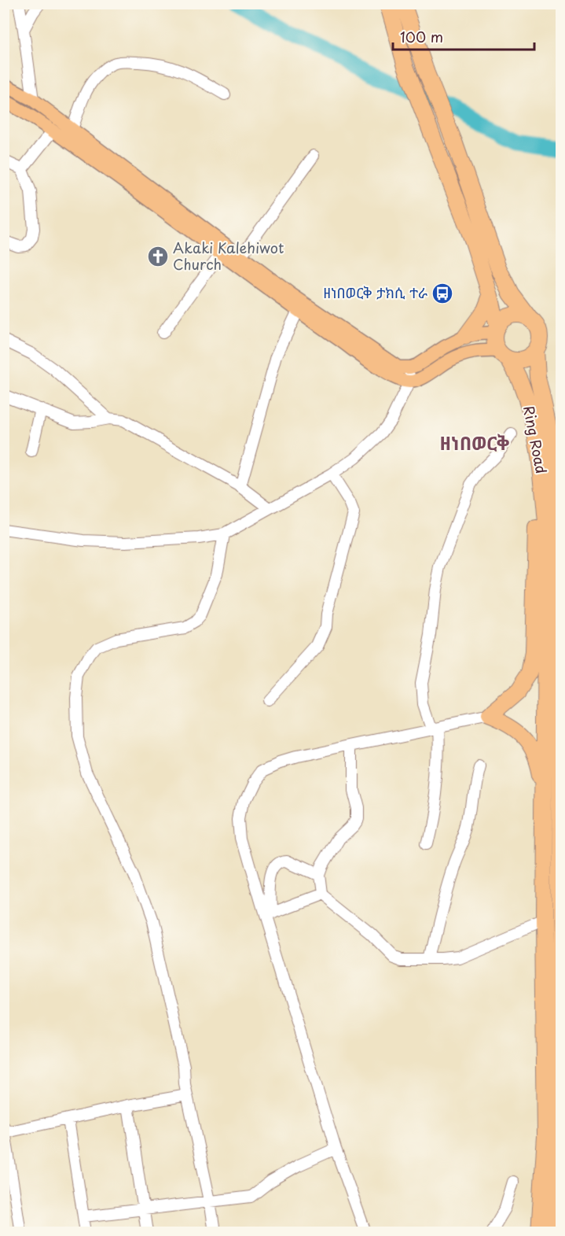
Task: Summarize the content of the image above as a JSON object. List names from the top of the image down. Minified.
{"streets":{"highway":["Ring Road"]},"districts":["ዘነበወርቅ"],"places":{"church":["Akaki Kalehiwot Church"],"bus stop":["ዘነበወርቅ ታክሲ ተራ"]},"scale_bar":"100 m"}
